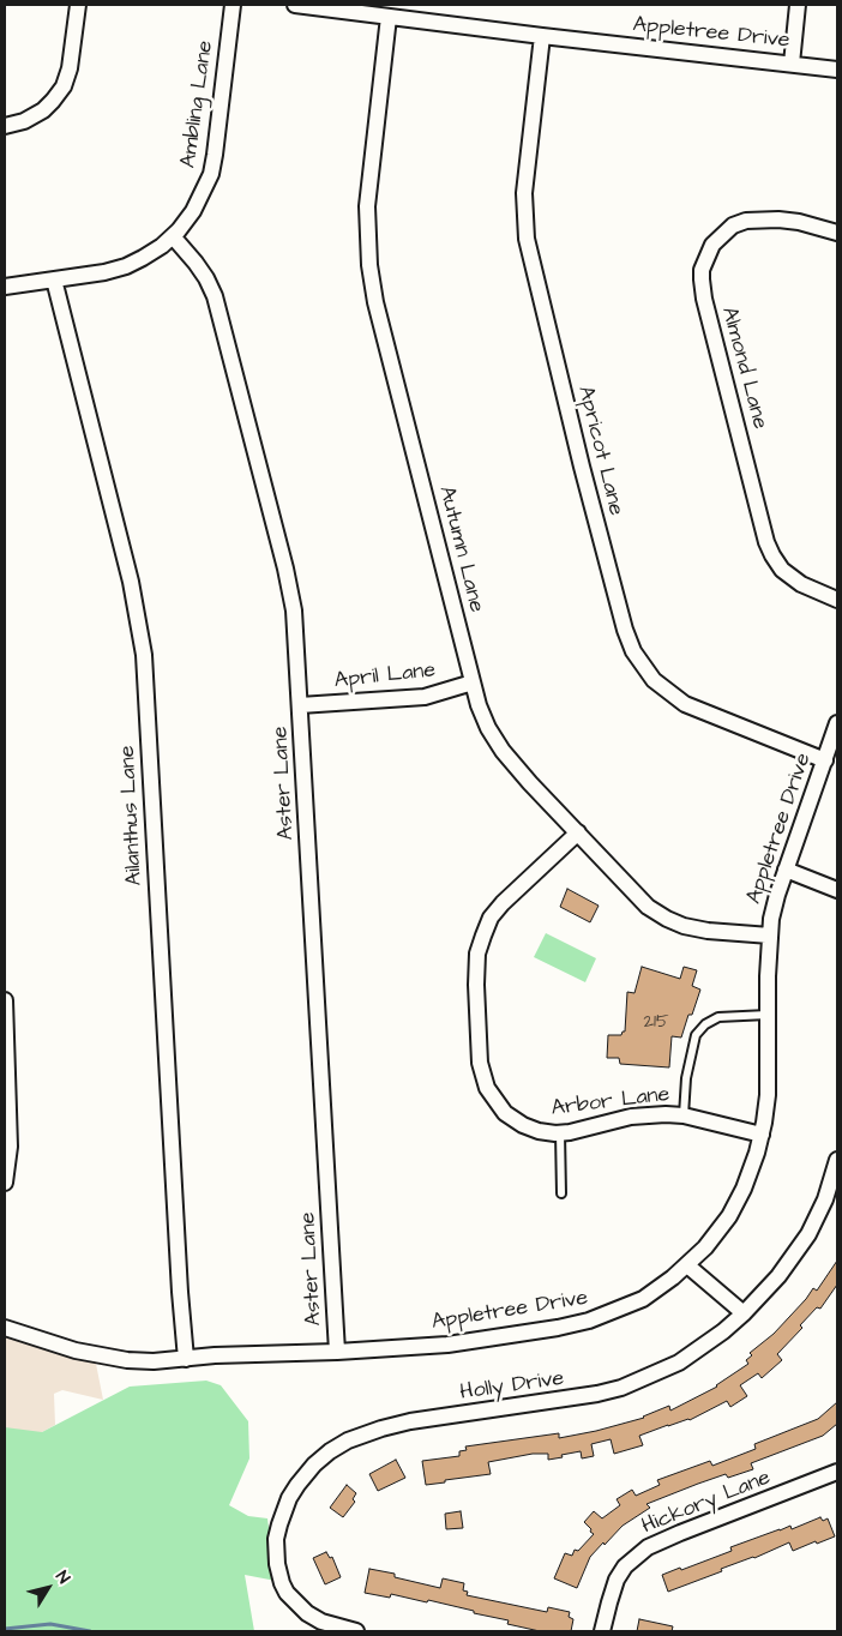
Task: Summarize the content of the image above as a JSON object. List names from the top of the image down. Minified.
{"streets":{"street":["Appletree Drive","Ambling Lane","Almond Lane","Apricot Lane","Autumn Lane","April Lane","Aster Lane","Ailanthus Lane","Arbor Lane","Holly Drive","Hickory Lane"]},"crossings":[["Appletree Drive","Apricot Lane"],["Appletree Drive","Autumn Lane"],["Appletree Drive","Aster Lane"],["Appletree Drive","Ailanthus Lane"],["Appletree Drive","Arbor Lane"],["Ambling Lane","Aster Lane"],["Ambling Lane","Ailanthus Lane"],["Autumn Lane","April Lane"],["Autumn Lane","Arbor Lane"],["April Lane","Aster Lane"]],"house_numbers":["215"],"north":"top right"}
